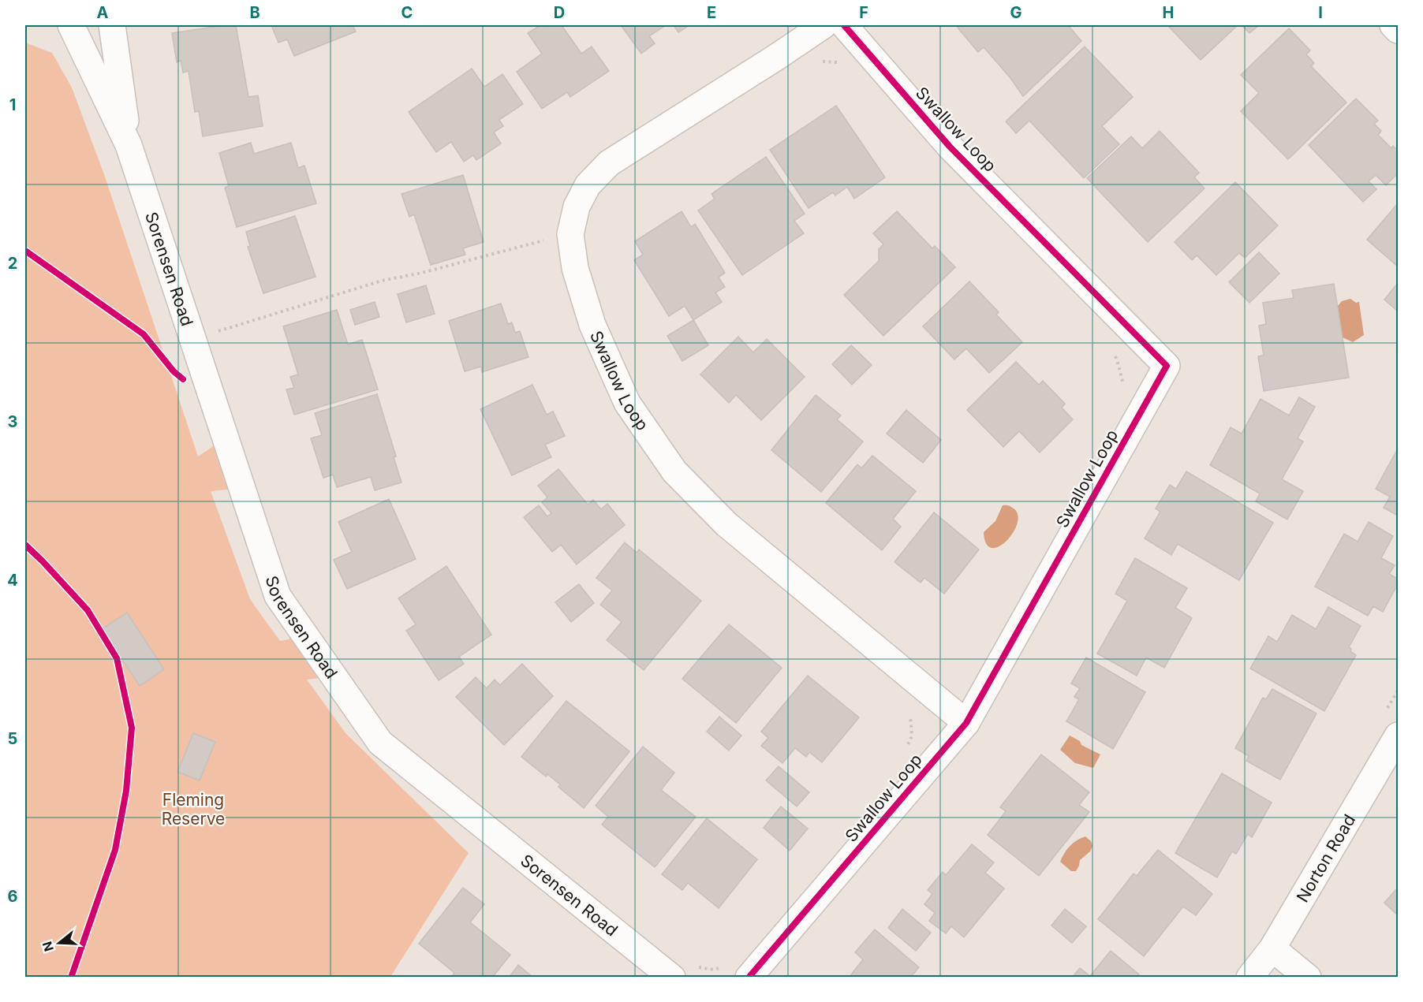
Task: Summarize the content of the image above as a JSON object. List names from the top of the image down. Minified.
{"streets":{"street":["Swallow Loop","Sorensen Road","Norton Road"]},"parks":["Fleming Reserve"],"north":"left","grid":{"columns":["A","B","C","D","E","F","G","H","I"],"rows":["1","2","3","4","5","6"]}}
